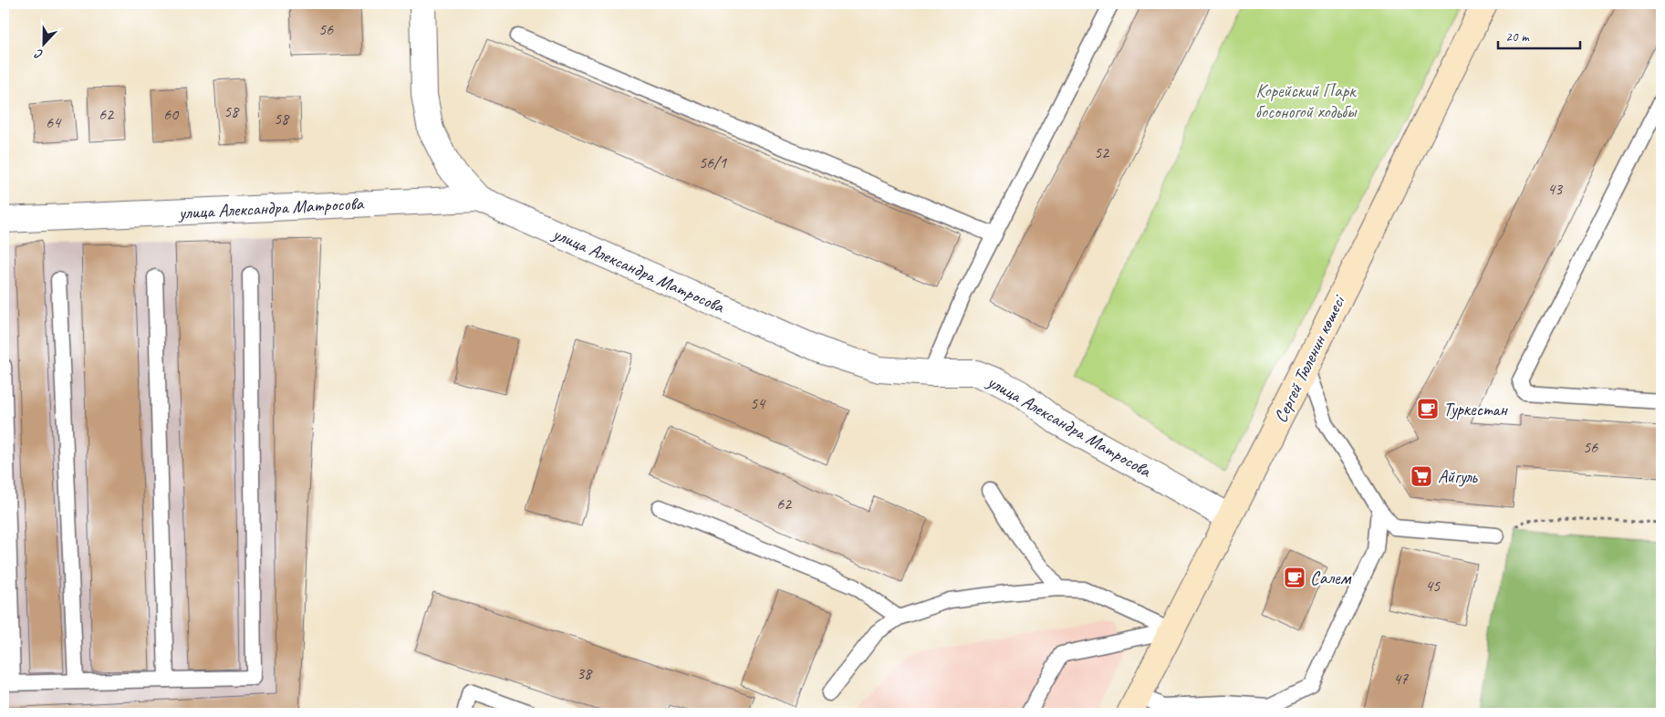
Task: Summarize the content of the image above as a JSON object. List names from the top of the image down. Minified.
{"streets":{"main road":["Сергей Тюленин көшесі"],"street":["улица Александра Матросова"]},"crossings":[["улица Александра Матросова","Сергей Тюленин көшесі"]],"parks":["Корейский Парк босоногой ходьбы"],"places":{"cafe":["Туркестан","Салем"],"supermarket":["Айгуль"]},"house_numbers":["56","58","62","60","58","64","52","56/1","43","54","56","62","45","38","47"],"scale_bar":"20 m","north":"bottom"}
